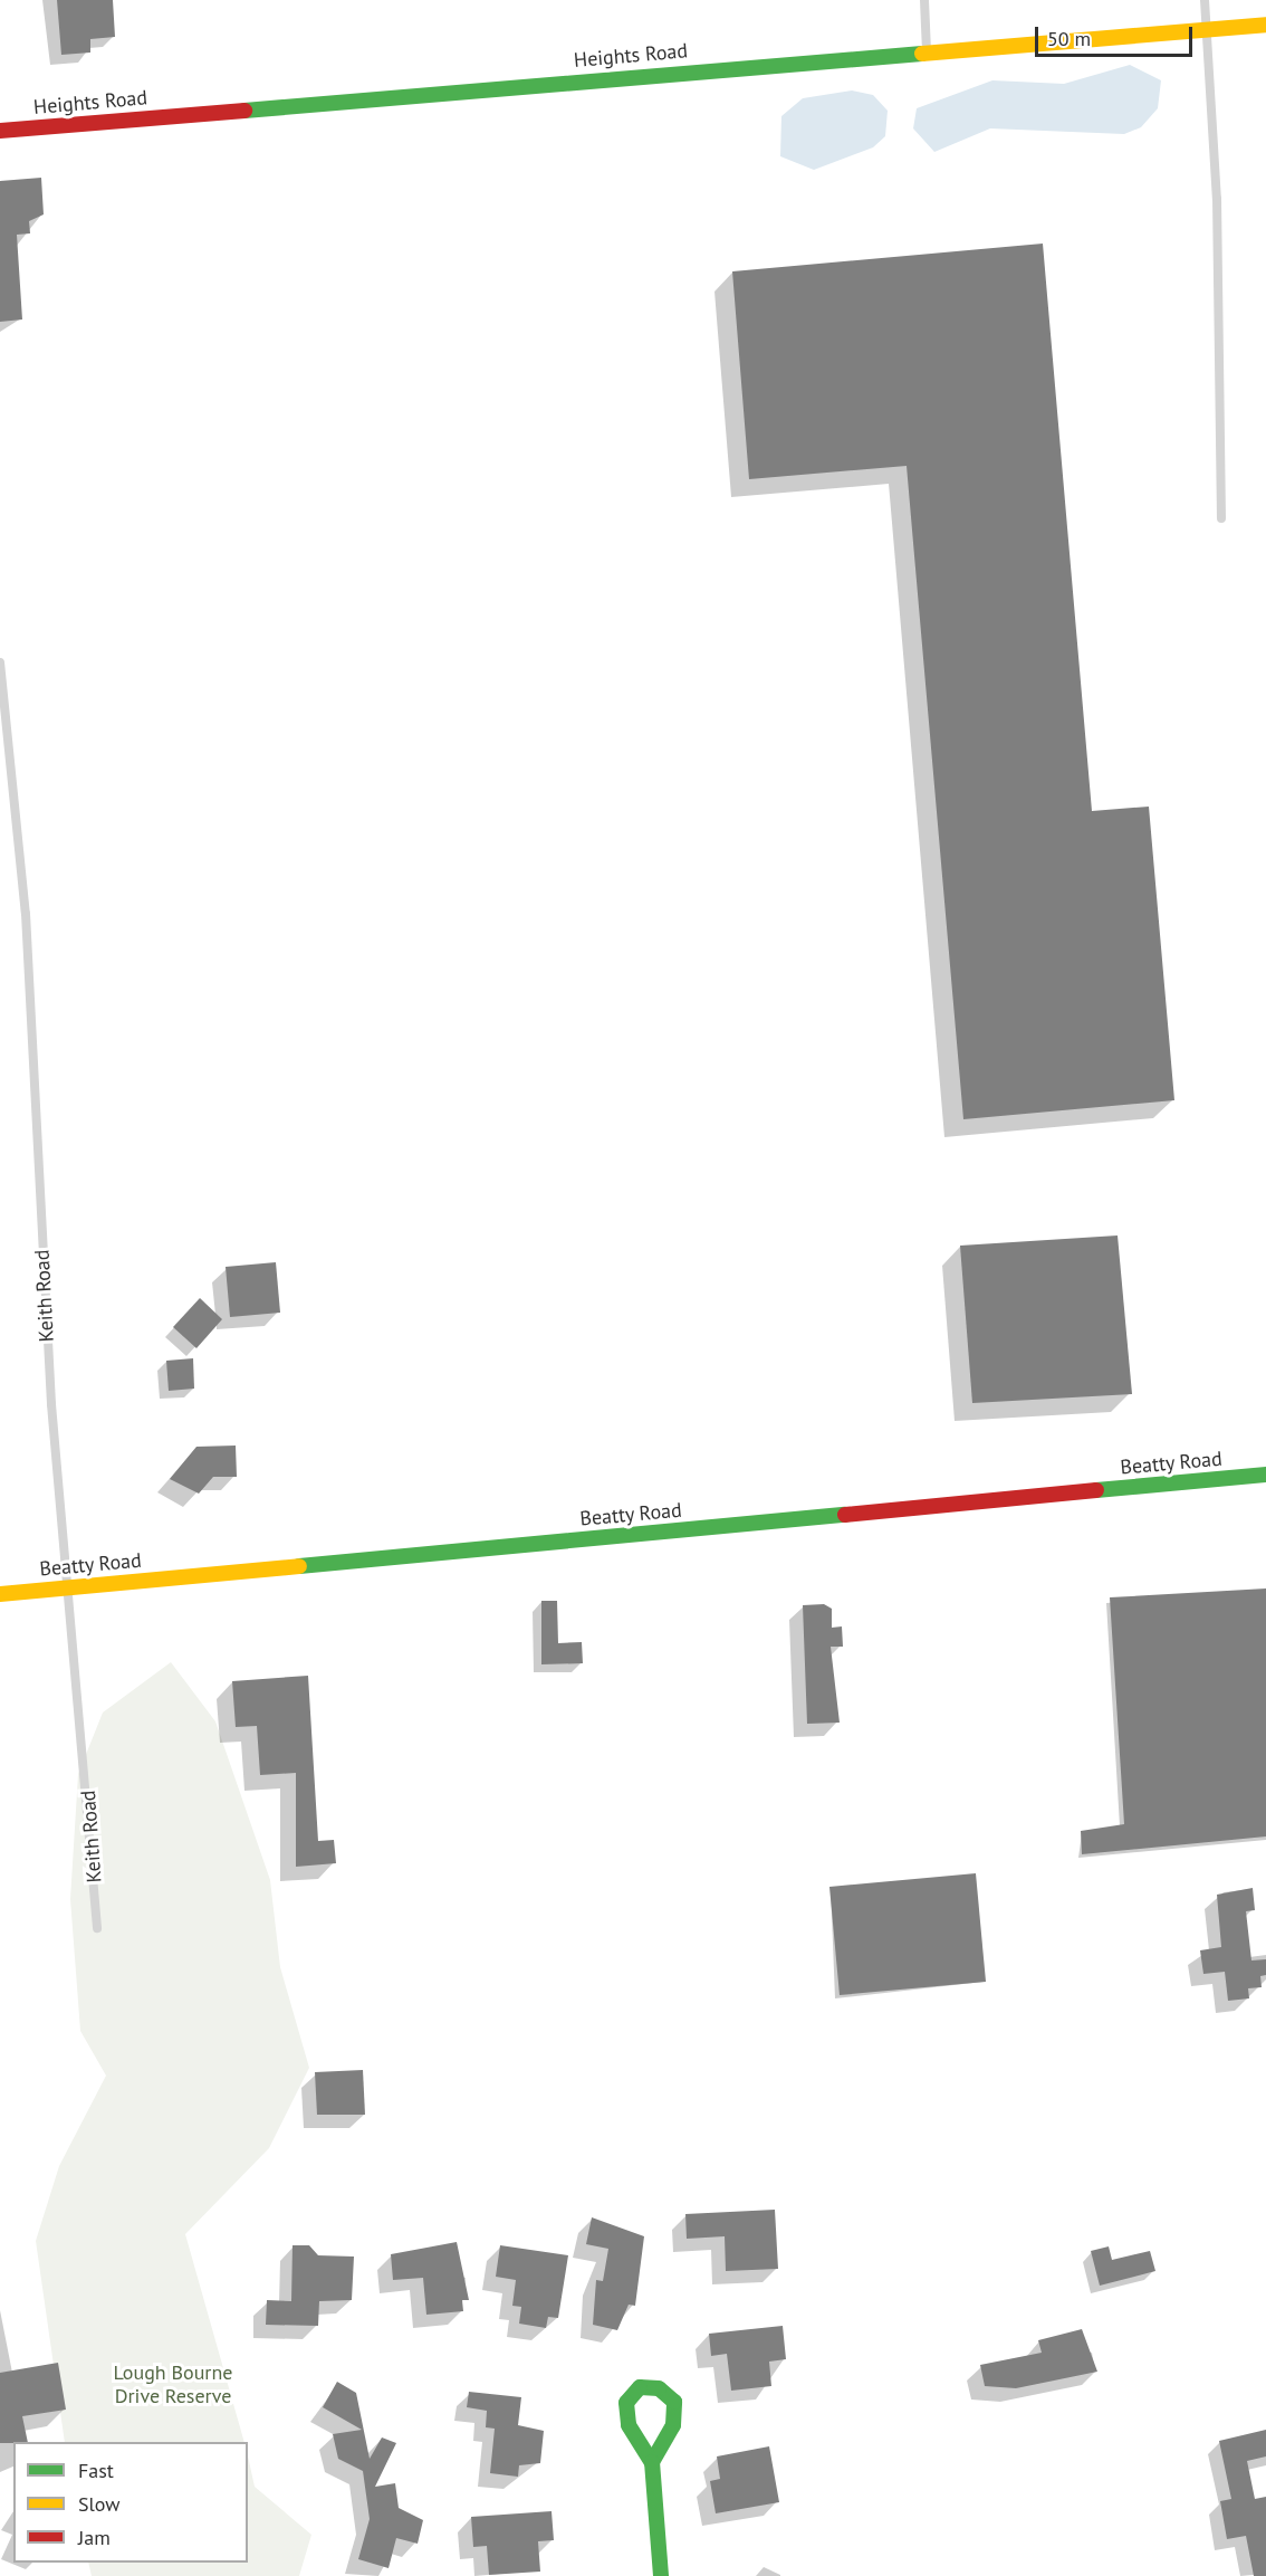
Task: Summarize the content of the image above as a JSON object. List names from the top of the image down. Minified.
{"streets":{"street":["Heights Road","Beatty Road"],"lane":["Keith Road"]},"crossings":[["Keith Road","Beatty Road"]],"parks":["Lough Bourne Drive Reserve"],"legend":["Fast","Slow","Jam"],"scale_bar":"50 m"}
